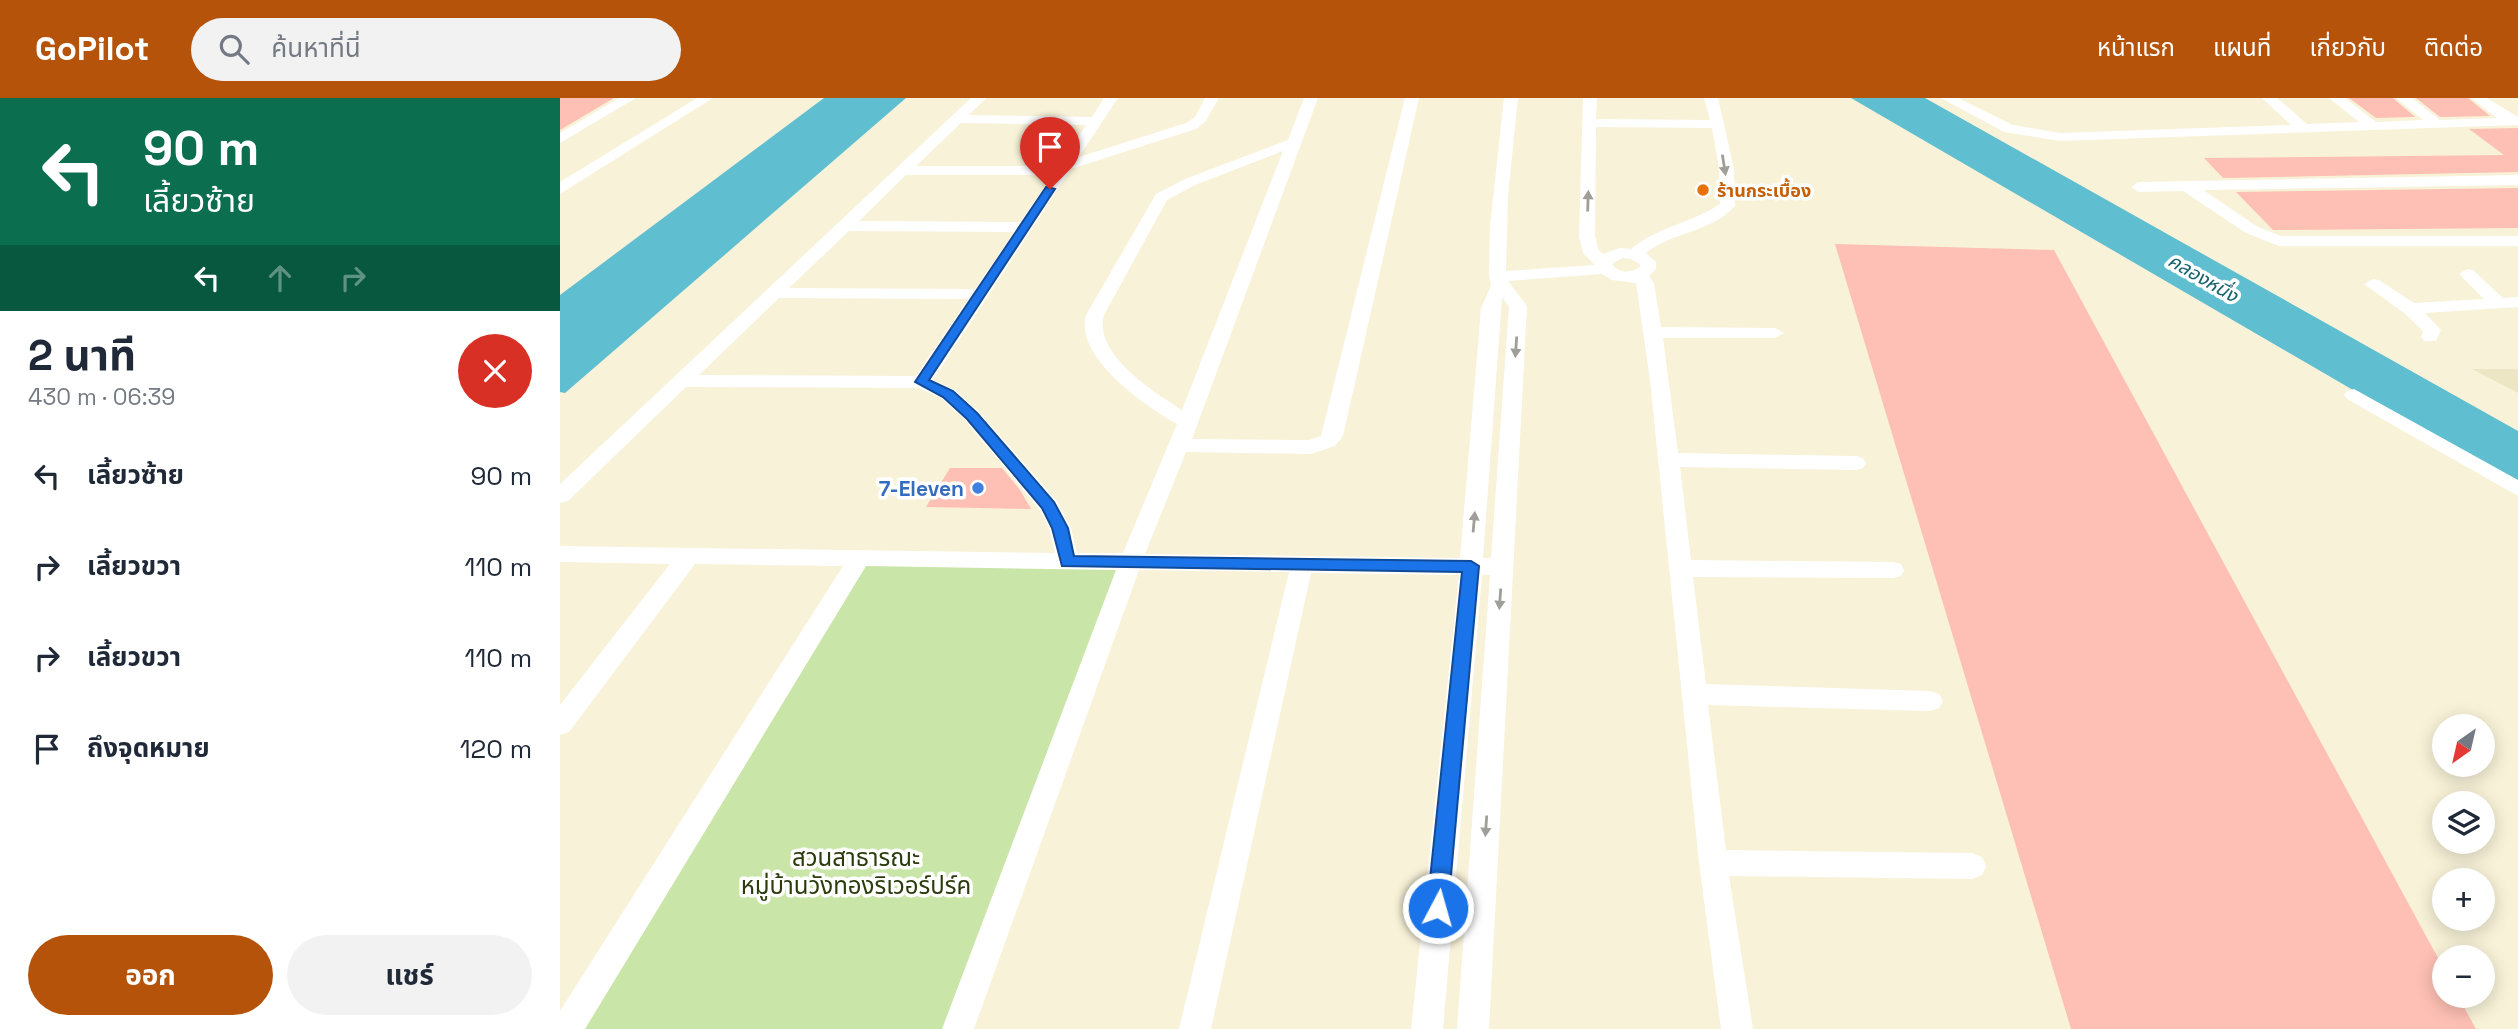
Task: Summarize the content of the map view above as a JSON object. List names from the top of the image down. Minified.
{"water":["คลองหนึ่ง"],"parks":["สวนสาธารณะ หมู่บ้านวังทองริเวอร์ปร์ค"],"places":["ร้านกระเบื้อง","7-Eleven"],"north":"bottom left","page":{"header":"GoPilot","search":"ค้นหาที่นี่","nav":["หน้าแรก","แผนที่","เกี่ยวกับ","ติดต่อ"],"turn":["90 m","เลี้ยวซ้าย"],"heading":["2 นาที","430 m · 06:39"],"list":[{"name":"เลี้ยวซ้าย","value":"90 m"},{"name":"เลี้ยวขวา","value":"110 m"},{"name":"เลี้ยวขวา","value":"110 m"},{"name":"ถึงจุดหมาย","value":"120 m"}],"map_buttons":["+","−"],"buttons":["ออก","แชร์"]}}
